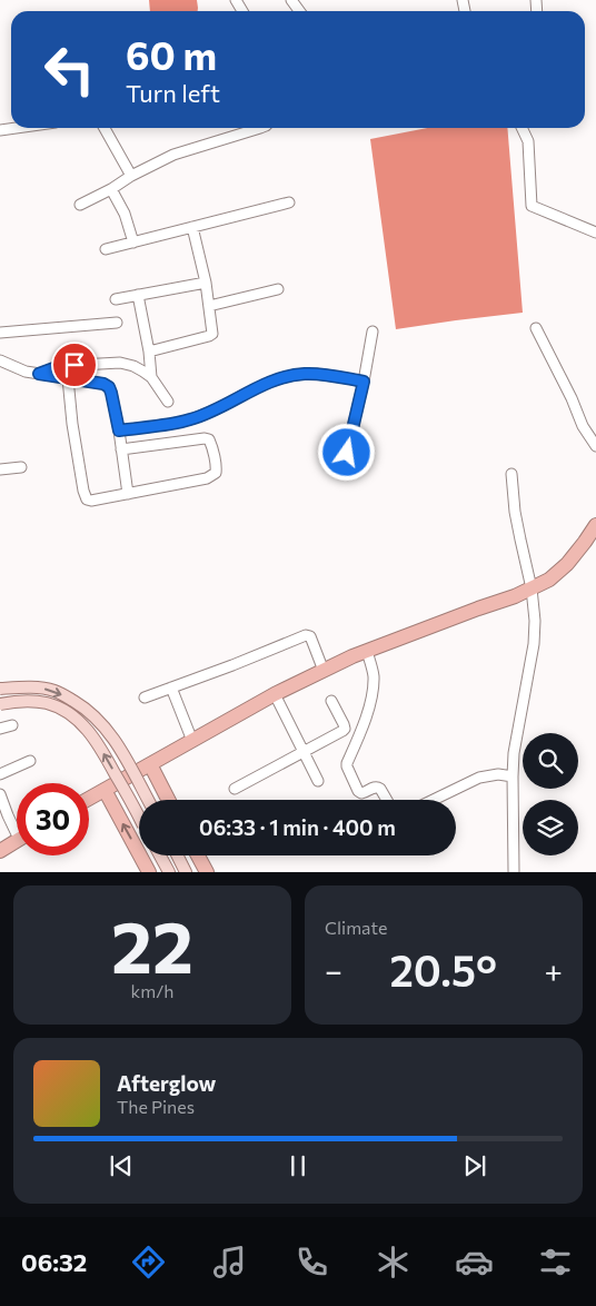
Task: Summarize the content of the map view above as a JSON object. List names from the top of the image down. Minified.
{"page":{"turn":["60 m","Turn left"],"limit":"30","trip":"06:33 · 1 min · 400 m","tile":[["22","km/h"],"Climate"],"heat":["−","20.5°","+"],"song":["Afterglow","The Pines"],"tabs":"06:32"}}
